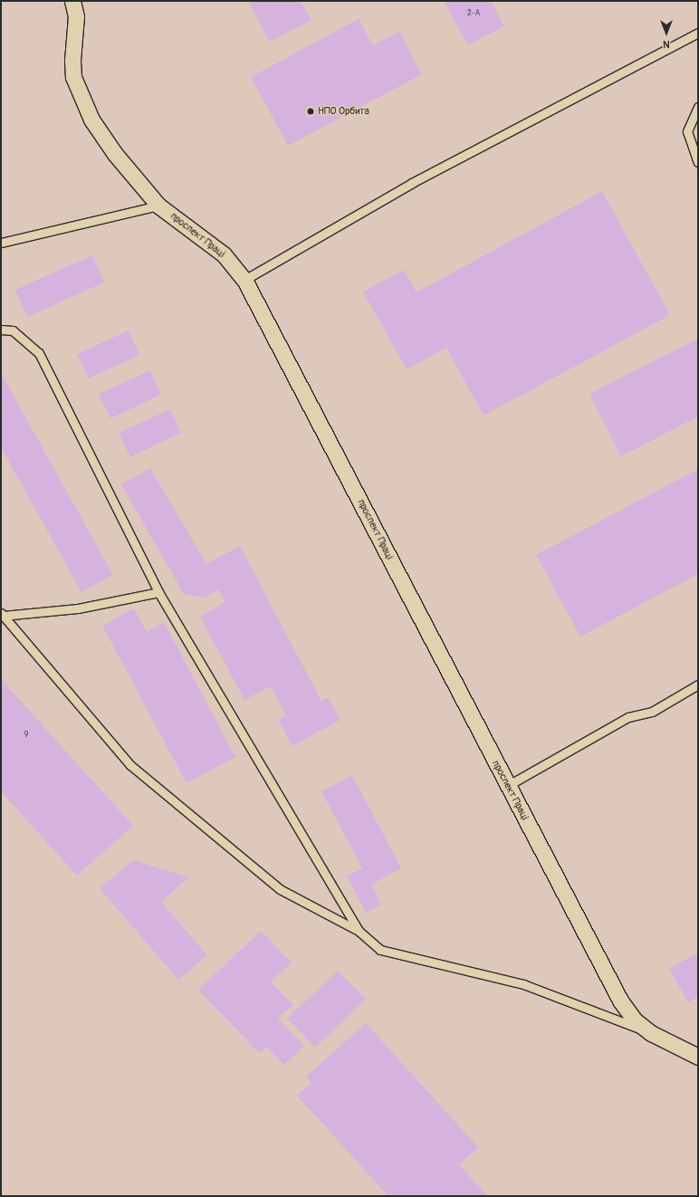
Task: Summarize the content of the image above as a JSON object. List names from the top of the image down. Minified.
{"streets":{"street":["проспект Праці"]},"places":["НПО Орбита"],"house_numbers":["2-А","9"],"north":"bottom"}
